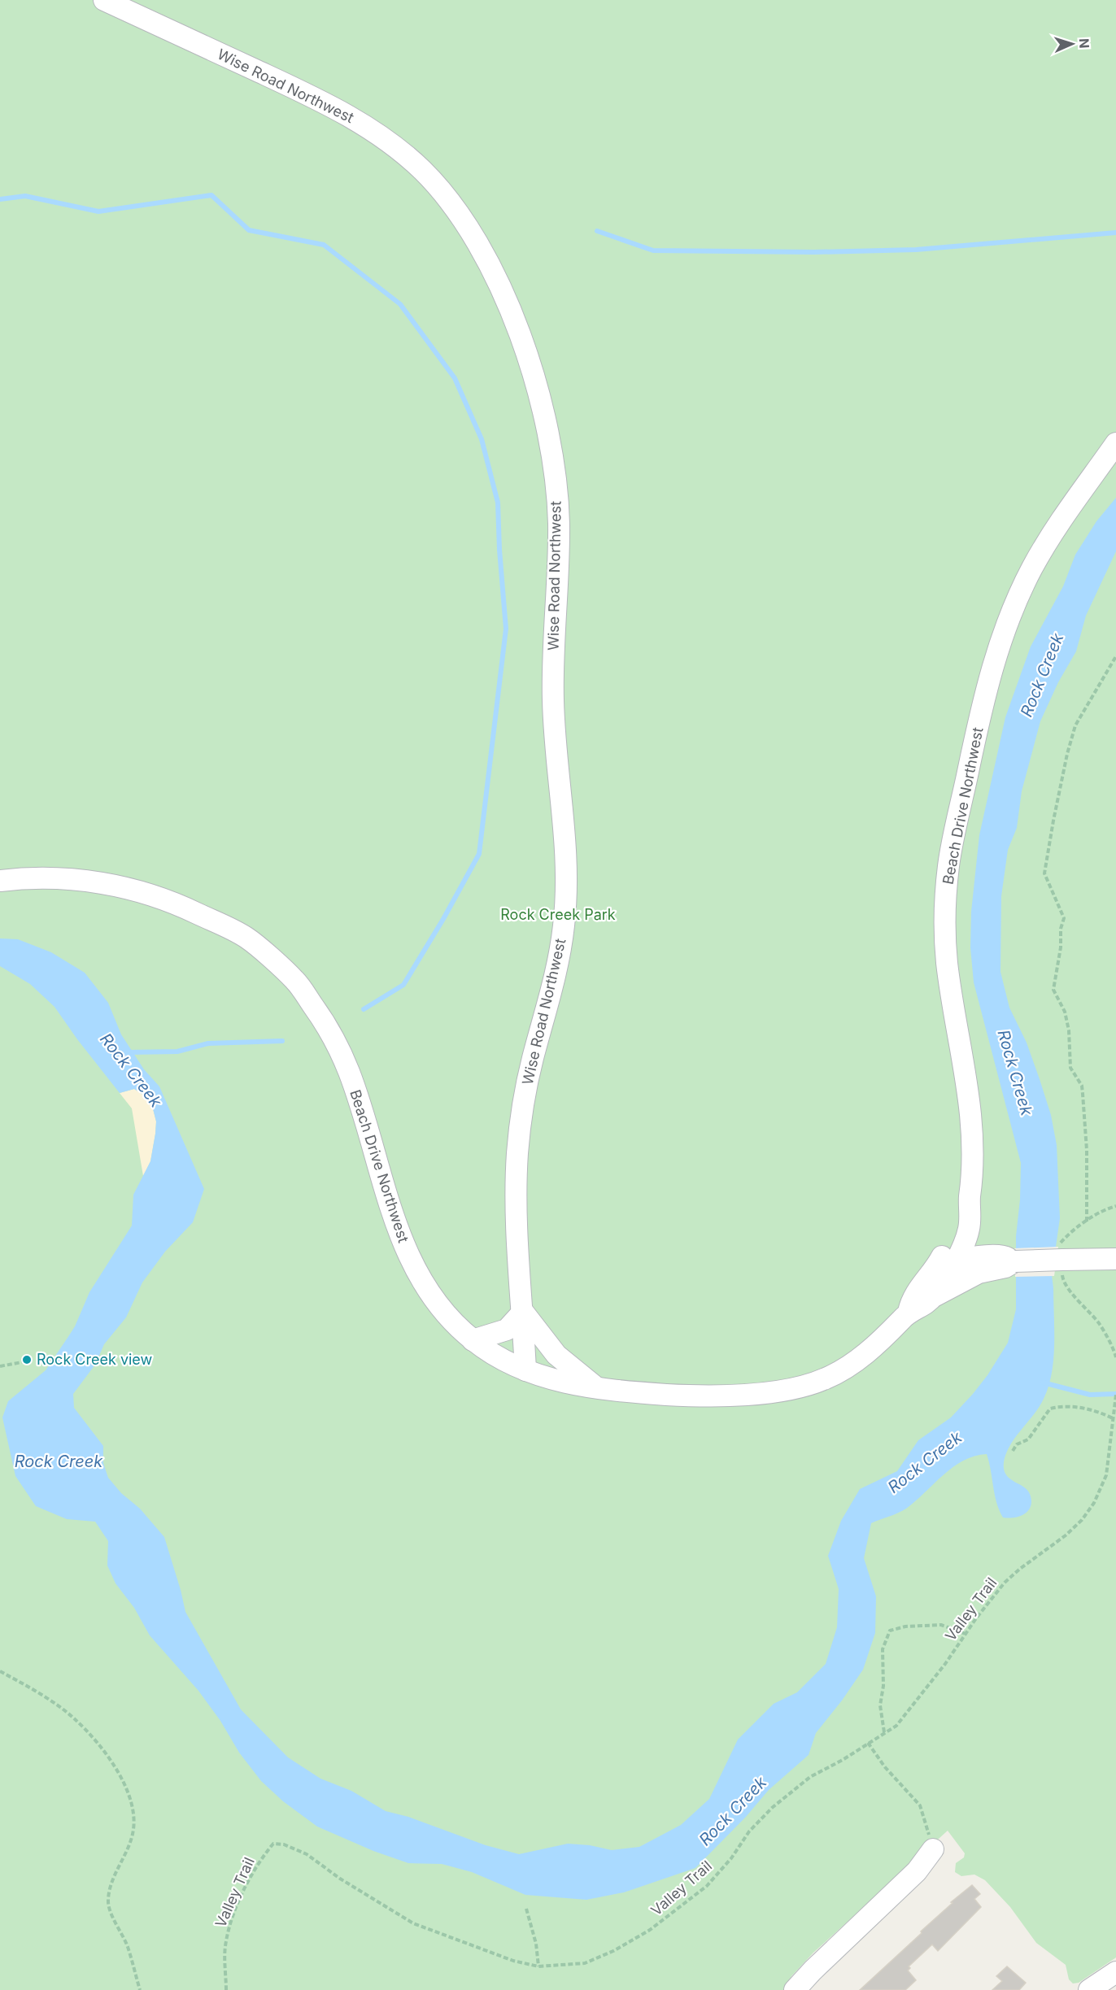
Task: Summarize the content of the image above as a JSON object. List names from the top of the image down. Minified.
{"streets":{"street":["Wise Road Northwest","Beach Drive Northwest"],"path":["Valley Trail"]},"crossings":[["Wise Road Northwest","Beach Drive Northwest"]],"water":["Rock Creek"],"parks":["Rock Creek Park"],"places":["Rock Creek view"],"north":"right"}
